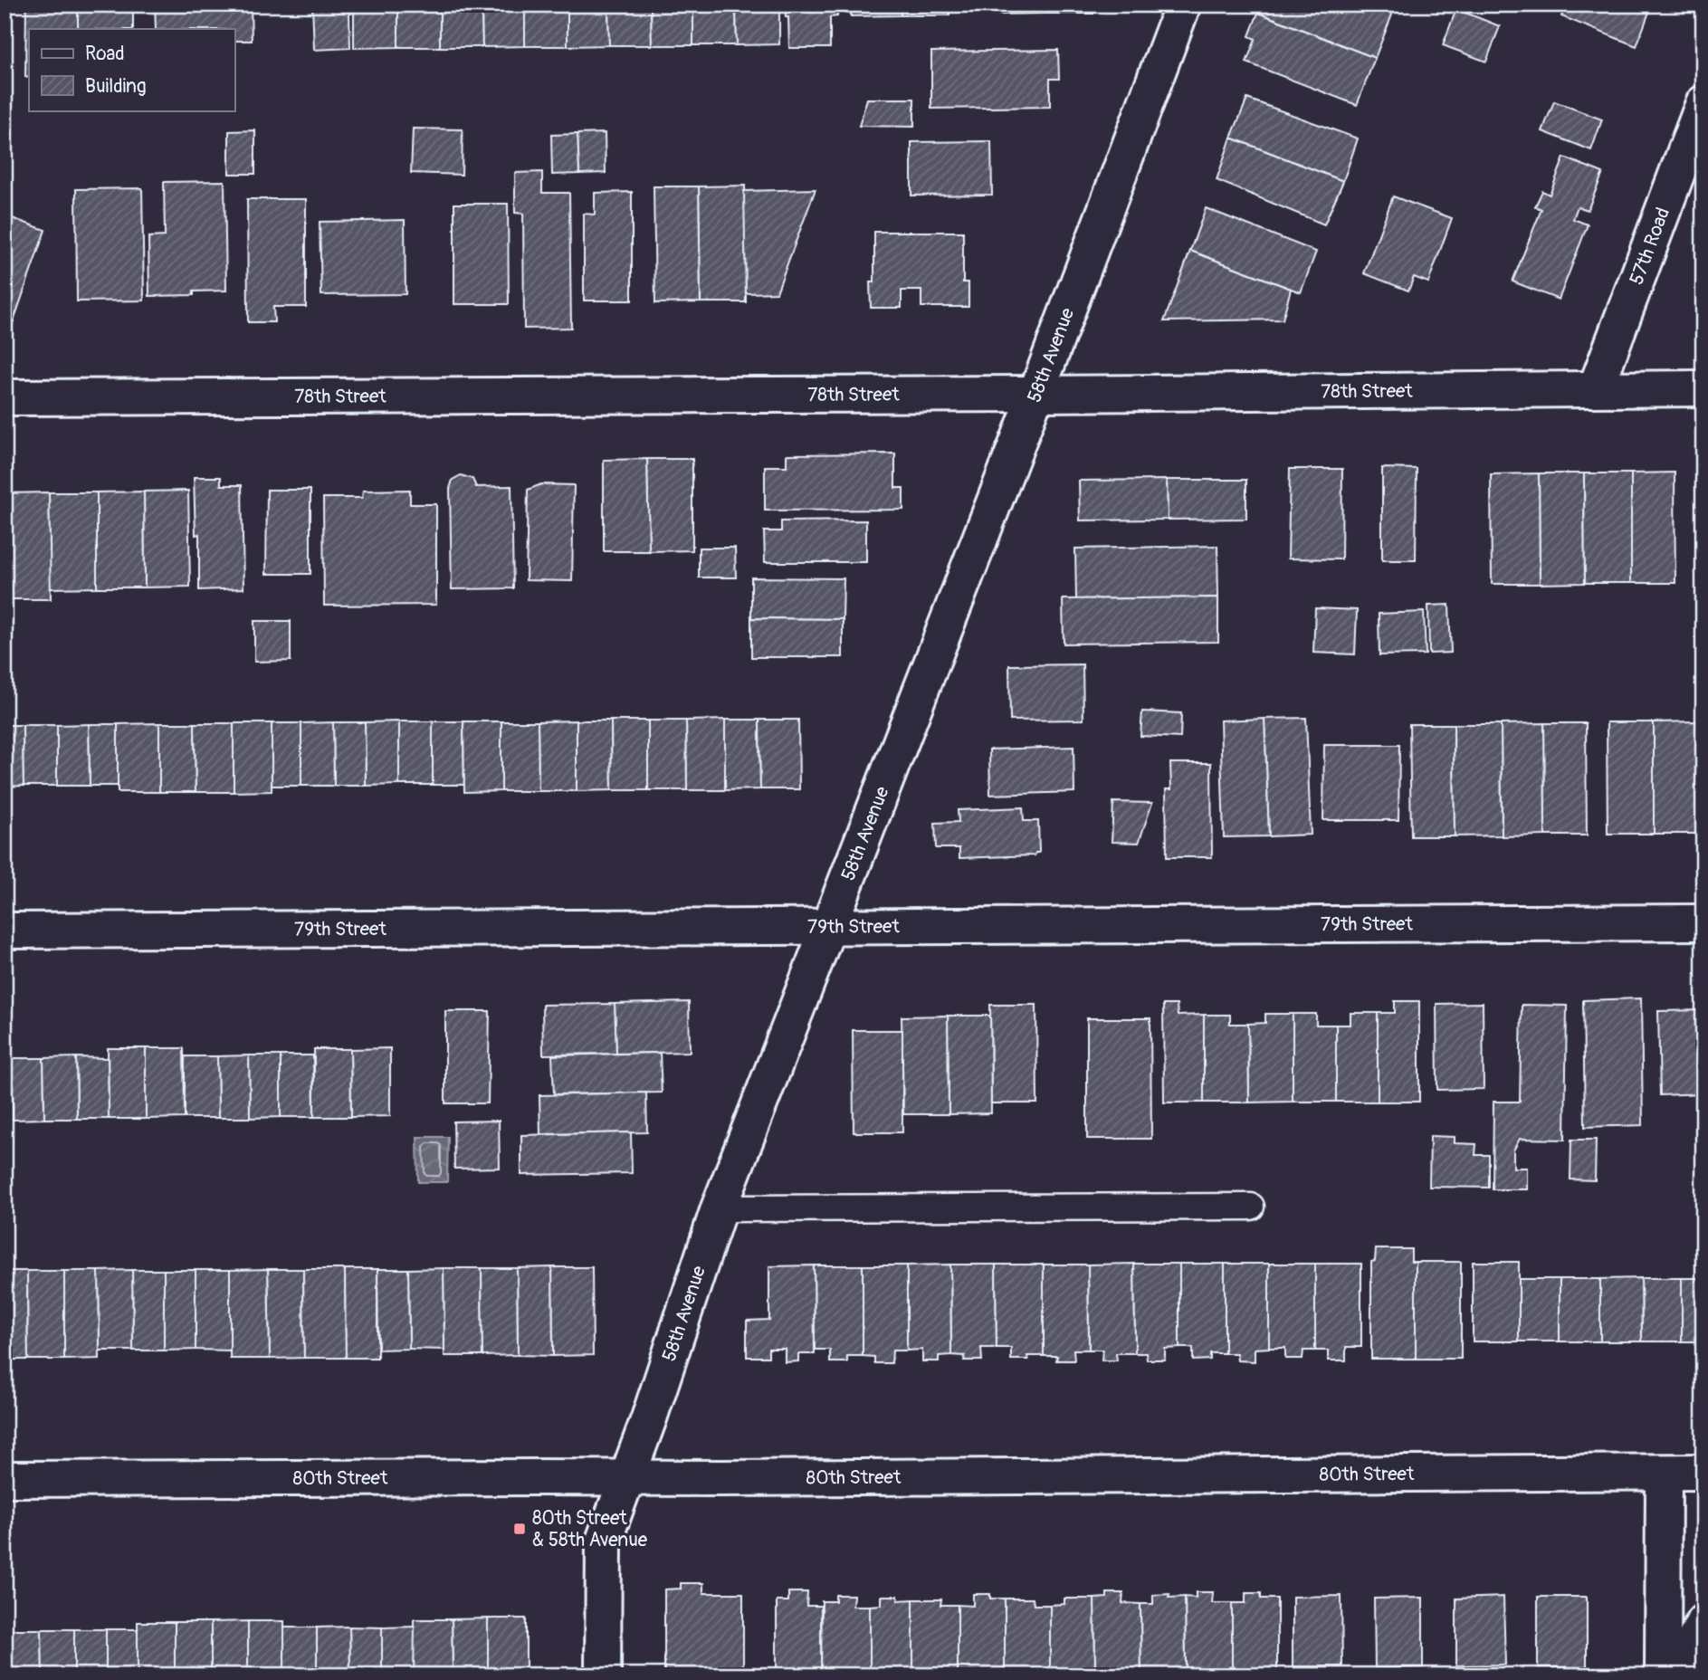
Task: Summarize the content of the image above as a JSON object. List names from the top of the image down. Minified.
{"streets":{"street":["57th Road","58th Avenue","78th Street","79th Street","80th Street"]},"crossings":[["57th Road","78th Street"],["58th Avenue","78th Street"],["58th Avenue","79th Street"],["58th Avenue","80th Street"]],"places":{"transit":["80th Street & 58th Avenue"]},"legend":["Road","Building"]}
